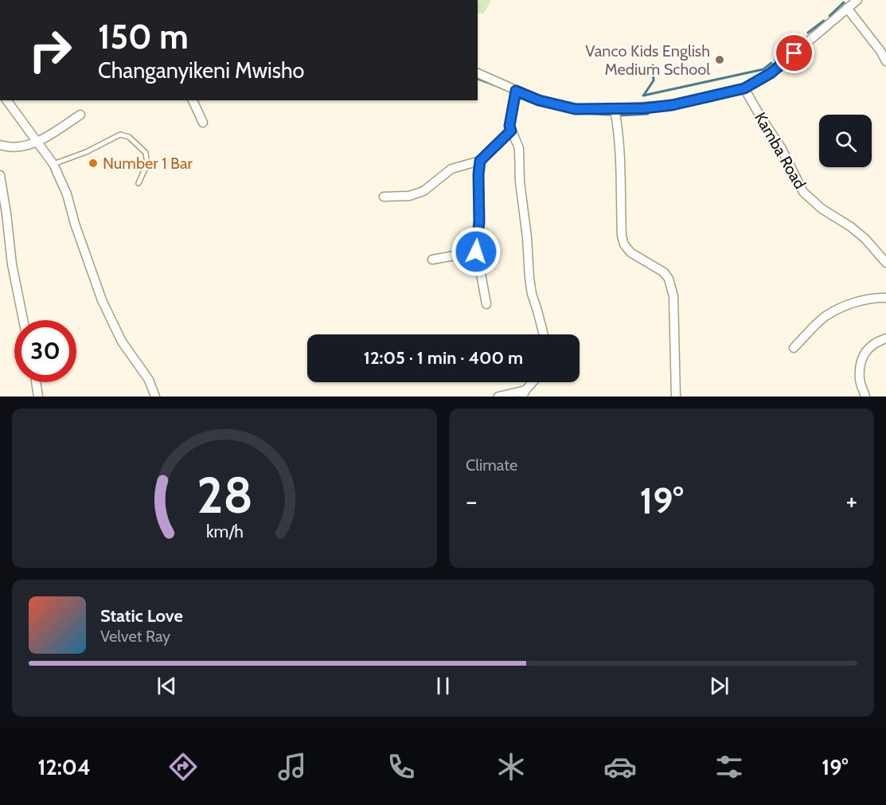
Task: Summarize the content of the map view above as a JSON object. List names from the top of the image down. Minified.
{"streets":{"street":["Kamba Road"]},"places":["Vanco Kids English Medium School","Number 1 Bar"],"page":{"turn":["150 m","Changanyikeni Mwisho"],"limit":"30","trip":"12:05 · 1 min · 400 m","tile":"Climate","heat":["−","19°","+"],"song":["Static Love","Velvet Ray"],"tabs":["12:04","19°"],"gauge":["28","km/h"]}}
